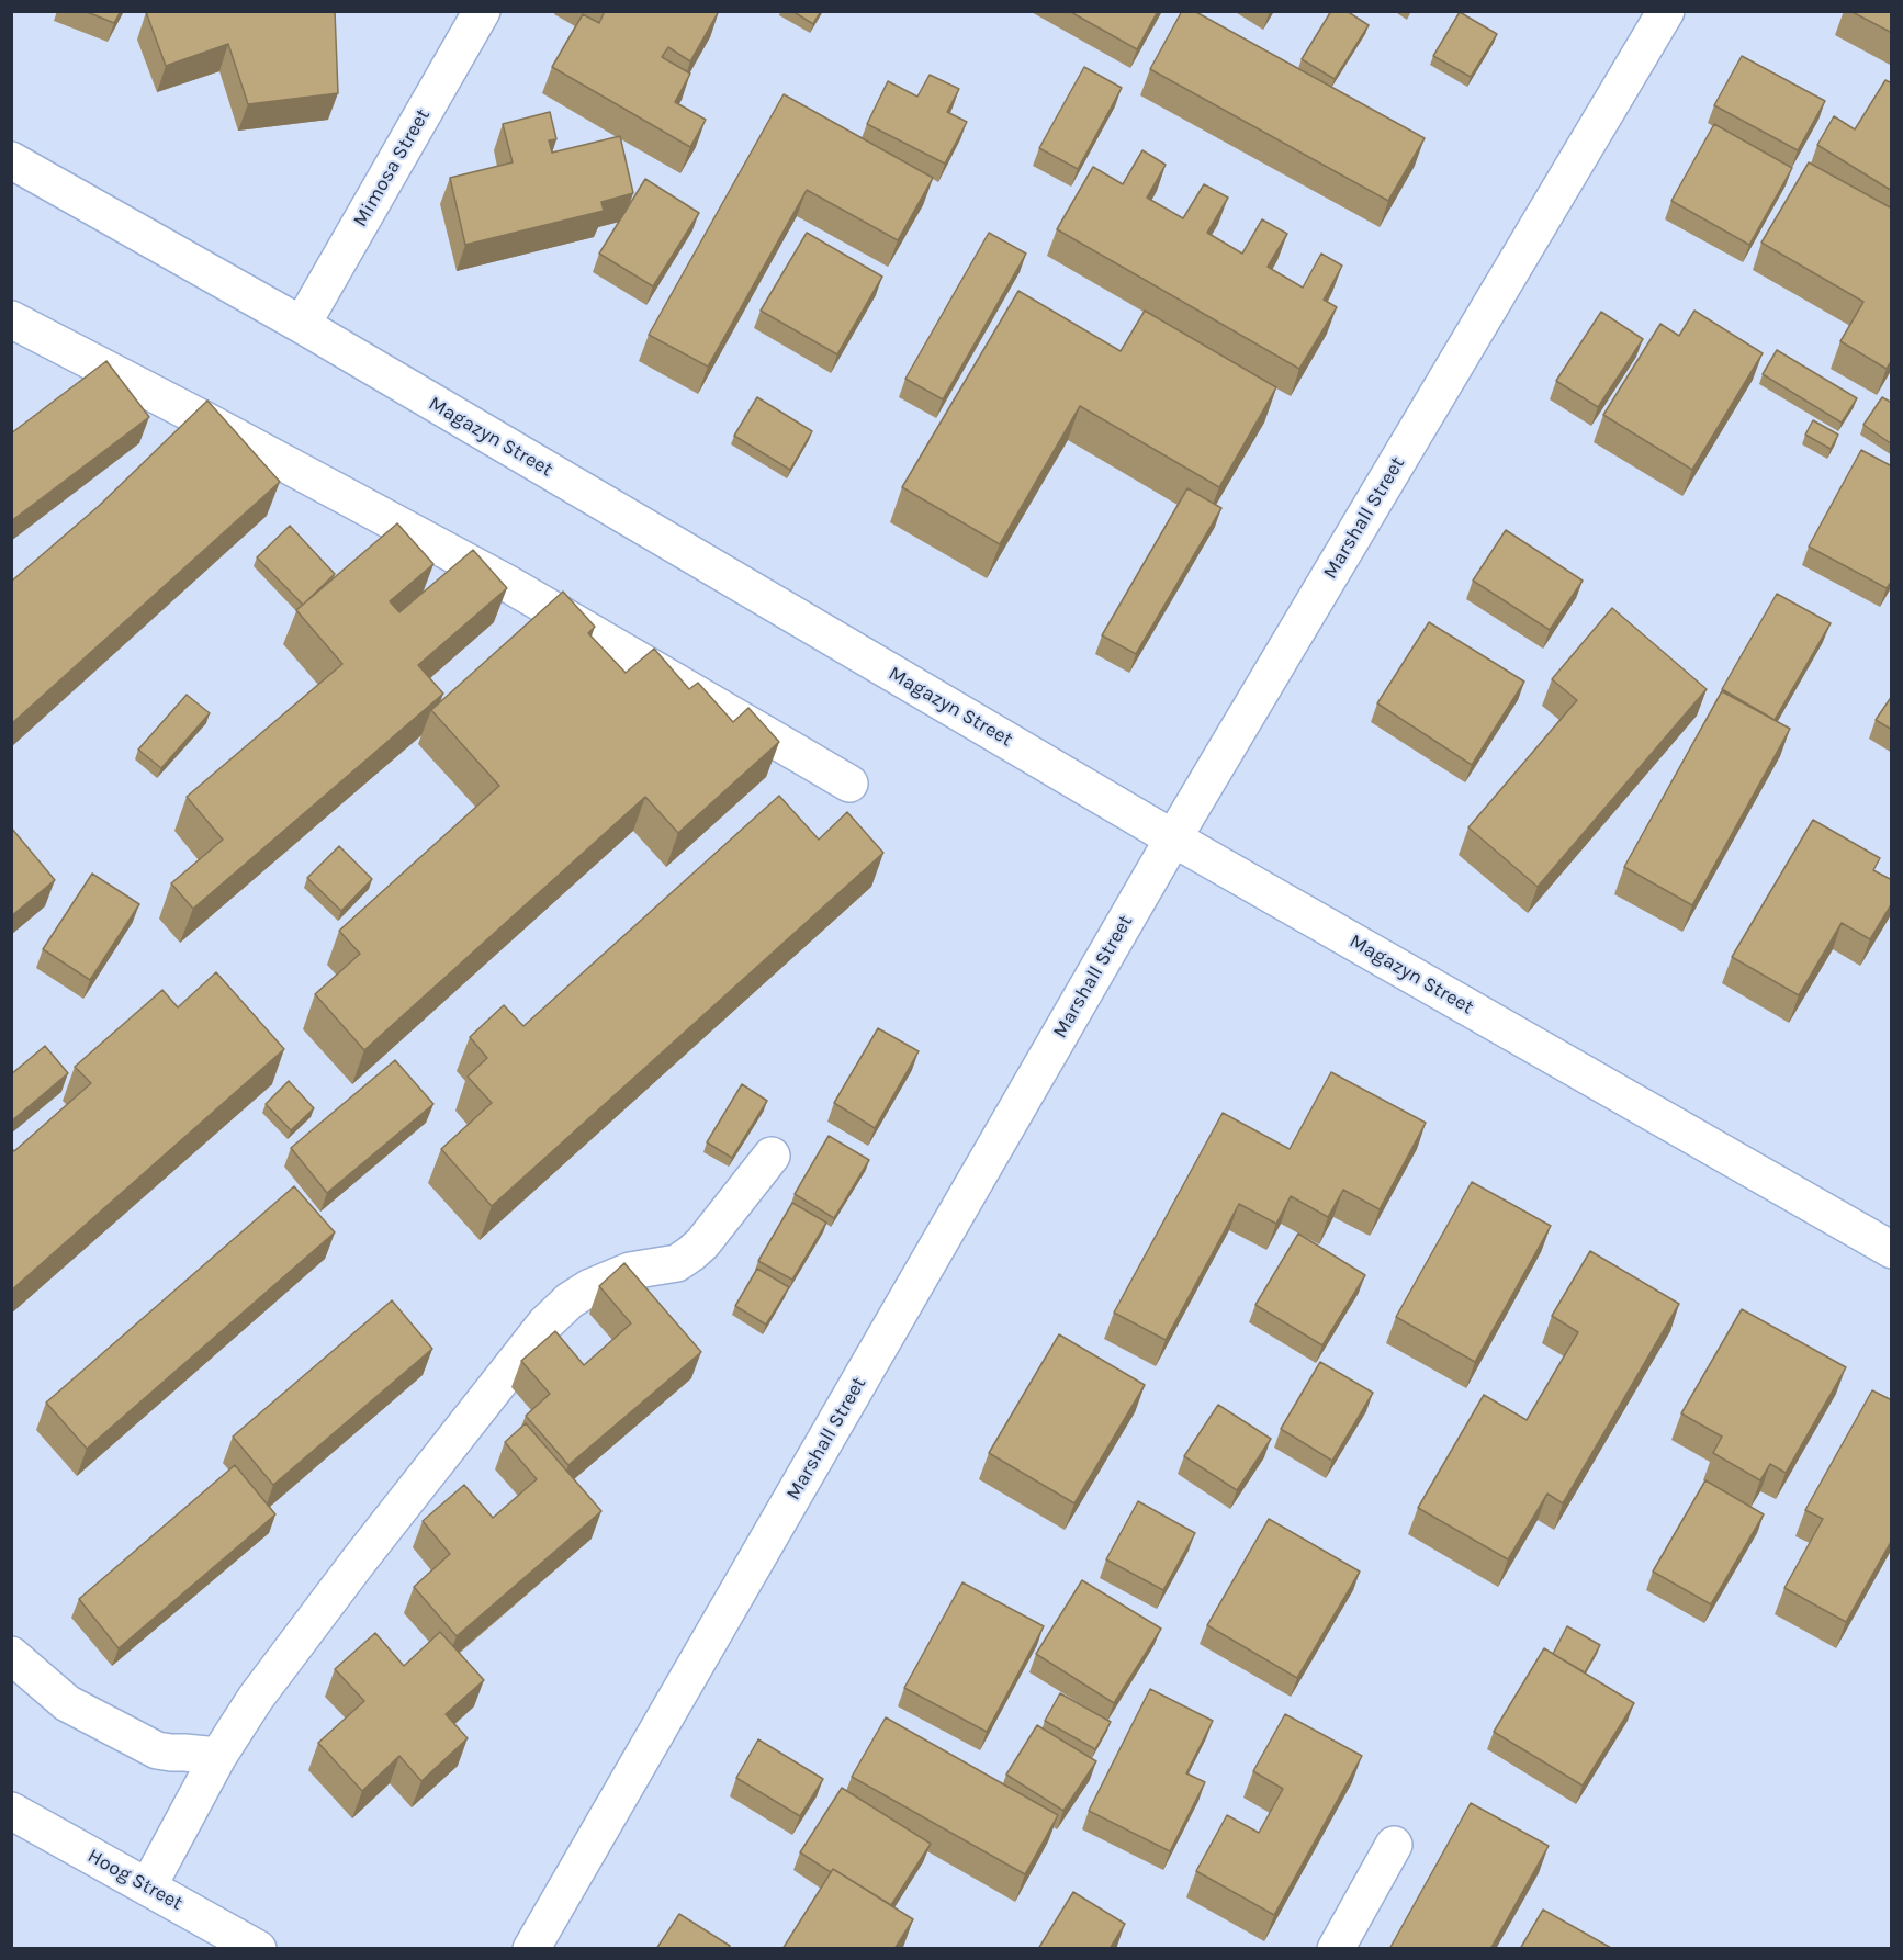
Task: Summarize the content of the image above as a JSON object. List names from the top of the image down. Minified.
{"streets":{"street":["Mimosa Street","Magazyn Street","Marshall Street","Hoog Street"]},"crossings":[["Mimosa Street","Magazyn Street"],["Magazyn Street","Marshall Street"]]}
